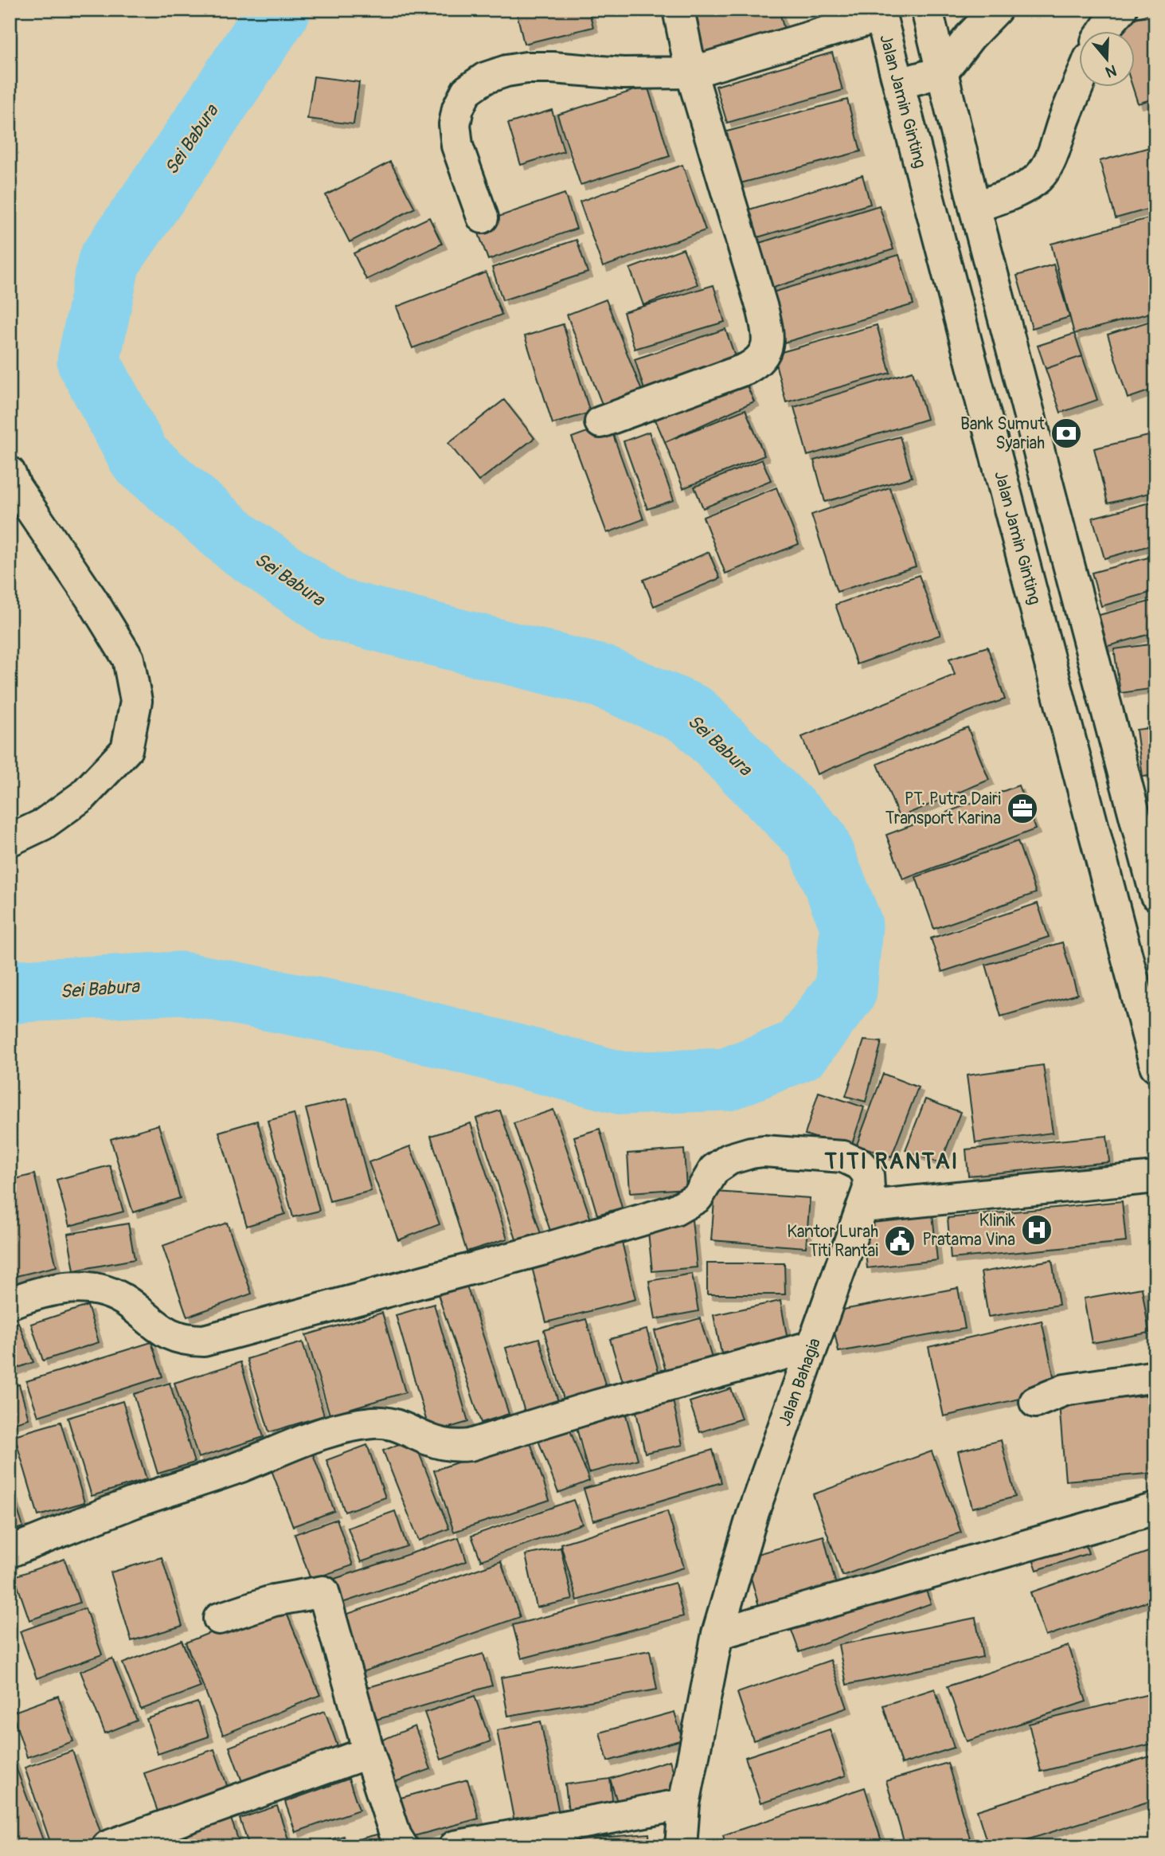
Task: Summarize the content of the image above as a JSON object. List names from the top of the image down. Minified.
{"streets":{"street":["Jalan Jamin Ginting","Jalan Bahagia"]},"districts":["TITI RANTAI"],"water":["Sei Babura"],"places":{"bank":["Bank Sumut Syariah"],"office":["PT. Putra Dairi Transport Karina"],"hospital":["Klinik Pratama Vina"],"public building":["Kantor Lurah Titi Rantai"]},"north":"bottom"}
